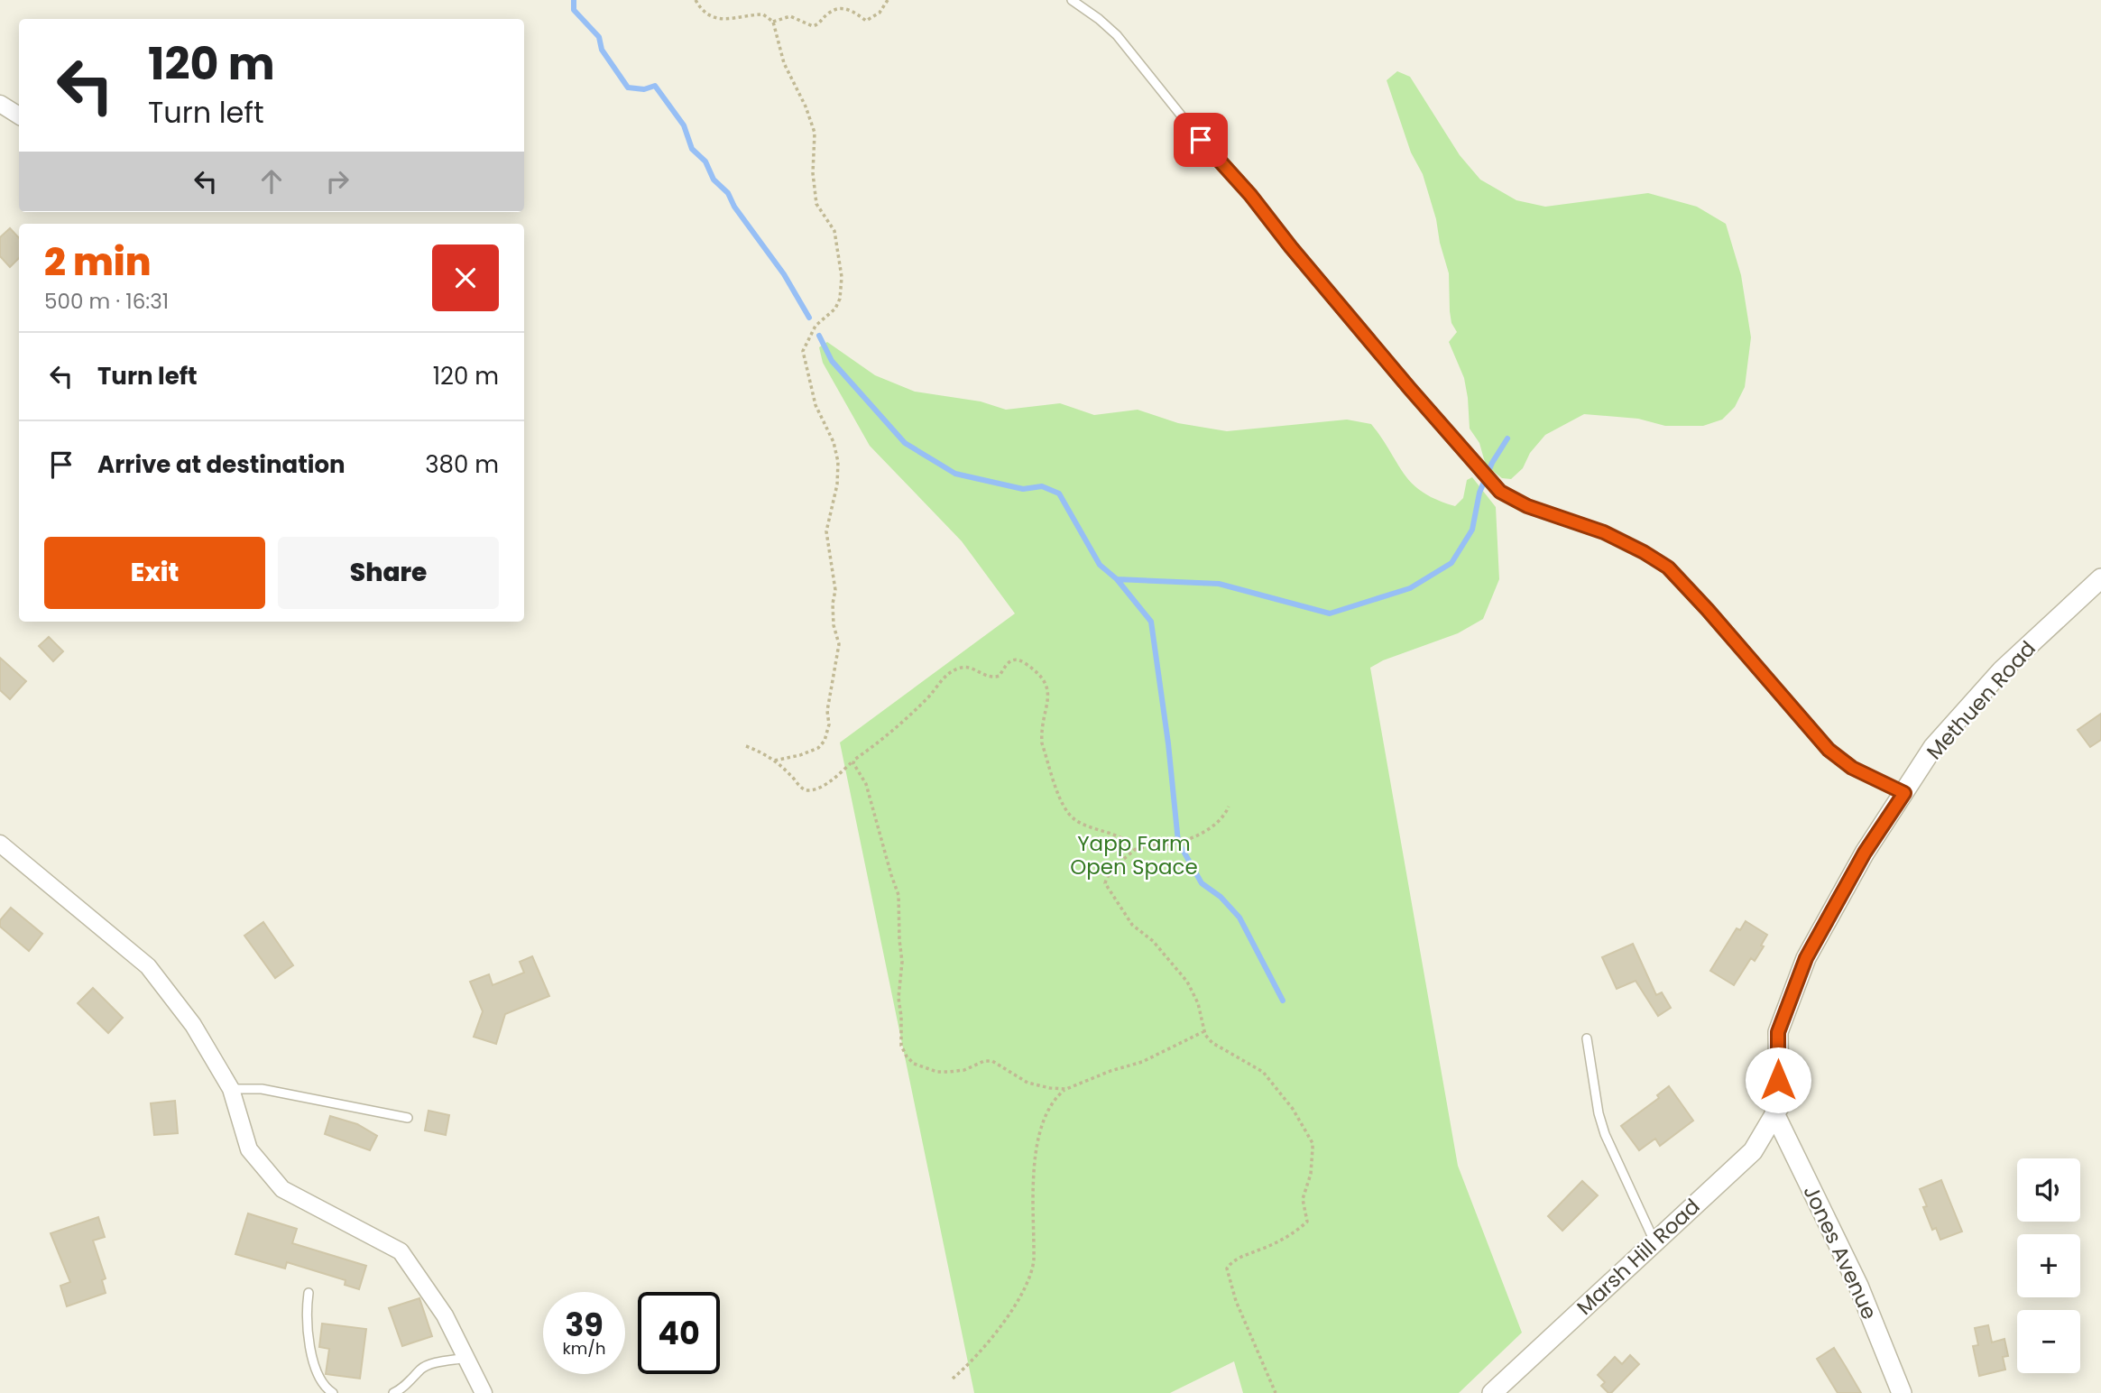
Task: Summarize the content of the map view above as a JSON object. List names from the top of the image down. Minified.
{"streets":{"street":["Methuen Road","Jones Avenue","Marsh Hill Road"]},"crossings":[["Methuen Road","Jones Avenue"],["Methuen Road","Marsh Hill Road"],["Jones Avenue","Marsh Hill Road"]],"parks":["Yapp Farm Open Space"],"page":{"turn":["120 m","Turn left"],"heading":["2 min","500 m · 16:31"],"list":[{"name":"Turn left","value":"120 m"},{"name":"Arrive at destination","value":"380 m"}],"buttons":["Exit","Share"],"map_buttons":["+","−"],"speed":"39 km/h","limit":"40"}}
